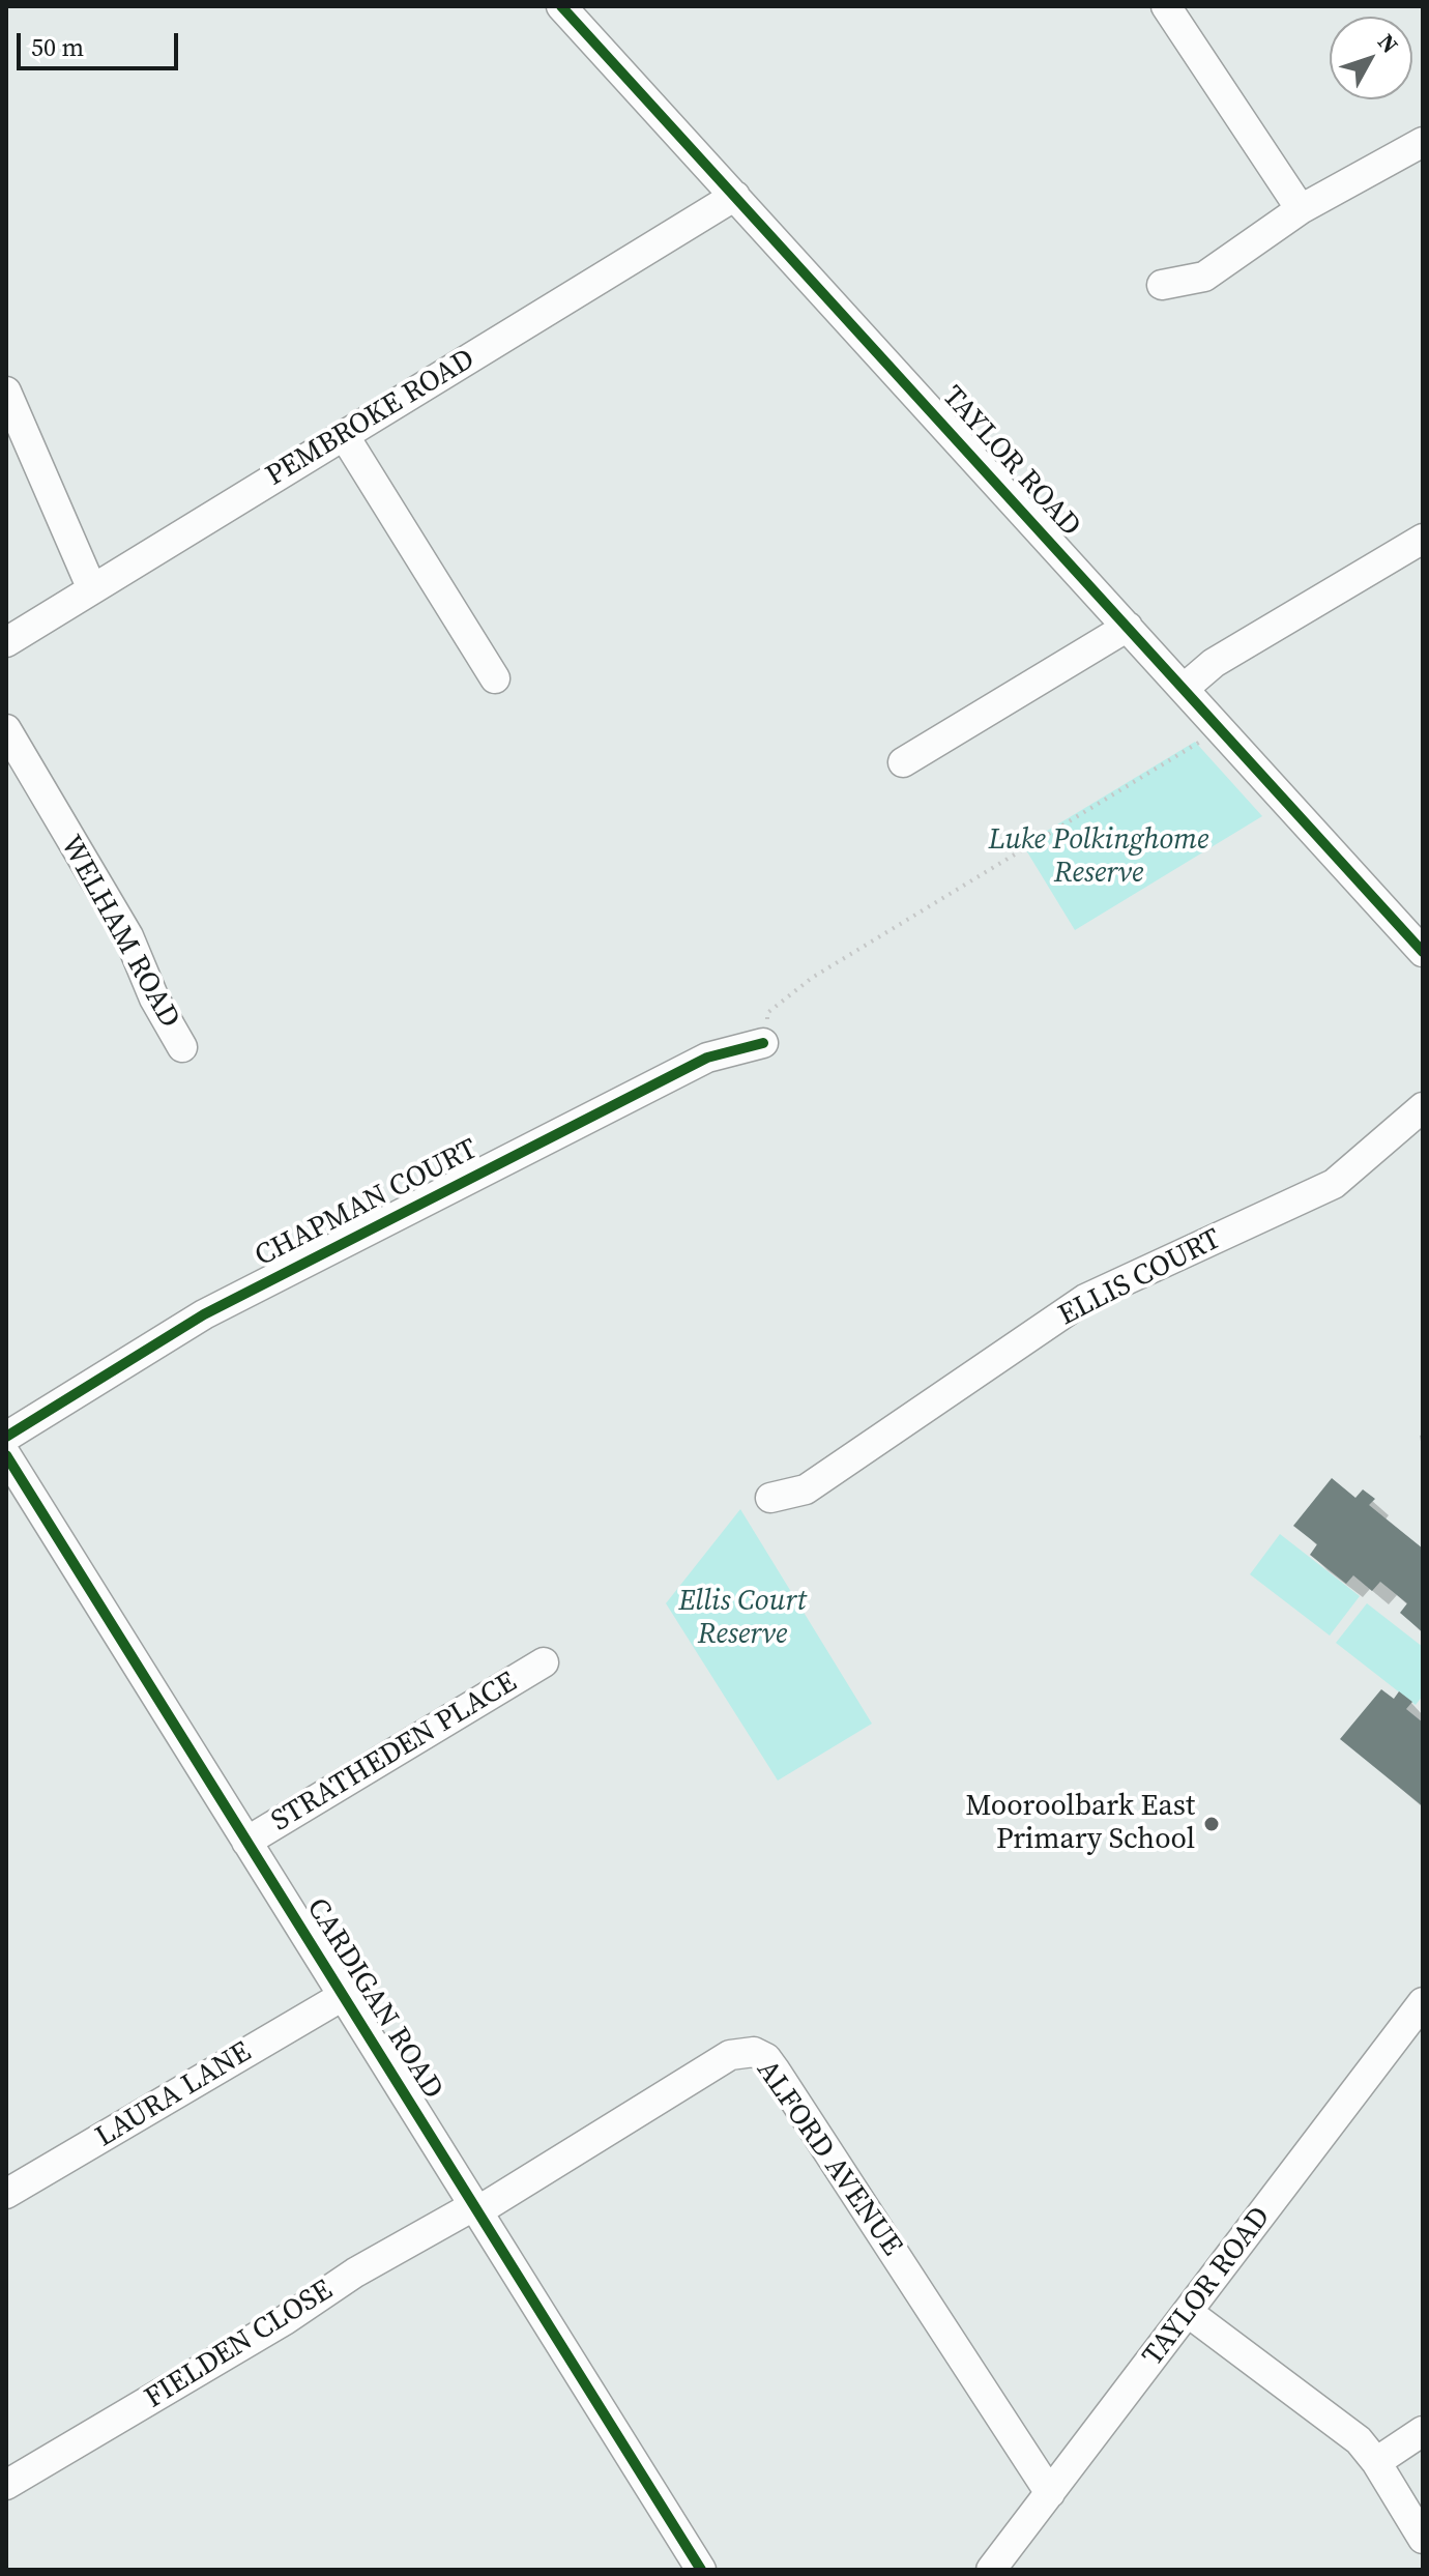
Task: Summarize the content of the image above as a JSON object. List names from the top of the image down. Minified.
{"streets":{"street":["PEMBROKE ROAD","TAYLOR ROAD","WELHAM ROAD","CHAPMAN COURT","ELLIS COURT","STRATHEDEN PLACE","CARDIGAN ROAD","LAURA LANE","ALFORD AVENUE","FIELDEN CLOSE"]},"crossings":[["PEMBROKE ROAD","TAYLOR ROAD"],["TAYLOR ROAD","ALFORD AVENUE"],["STRATHEDEN PLACE","CARDIGAN ROAD"],["CARDIGAN ROAD","LAURA LANE"],["CARDIGAN ROAD","ALFORD AVENUE"],["CARDIGAN ROAD","FIELDEN CLOSE"],["ALFORD AVENUE","FIELDEN CLOSE"]],"parks":["Luke Polkinghome Reserve","Ellis Court Reserve"],"places":["Mooroolbark East Primary School"],"scale_bar":"50 m","north":"top right"}
